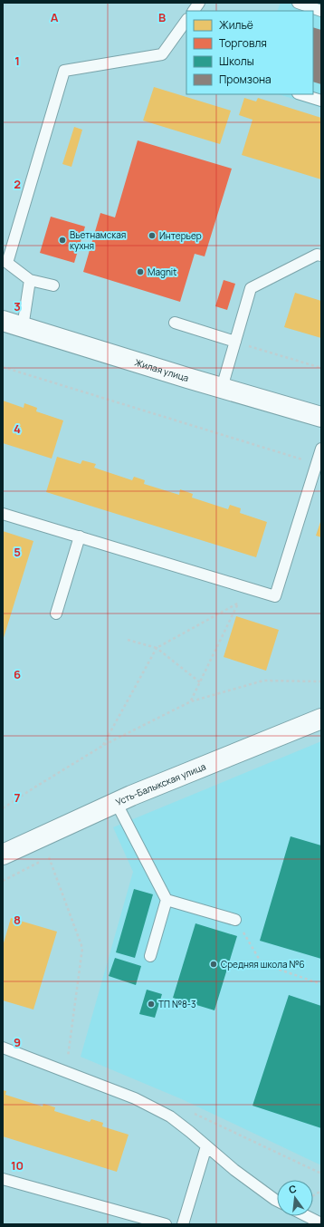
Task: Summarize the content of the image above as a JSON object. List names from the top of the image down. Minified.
{"streets":{"street":["Жилая улица","Усть-Балыкская улица"]},"places":["Интерьер","Вьетнамская кухня","Magnit","Средняя школа №6","ТП №8-3"],"legend":["Жильё","Торговля","Школы","Промзона"],"north":"top","grid":{"columns":["A","B"],"rows":["1","2","3","4","5","6","7","8","9","10"]}}
